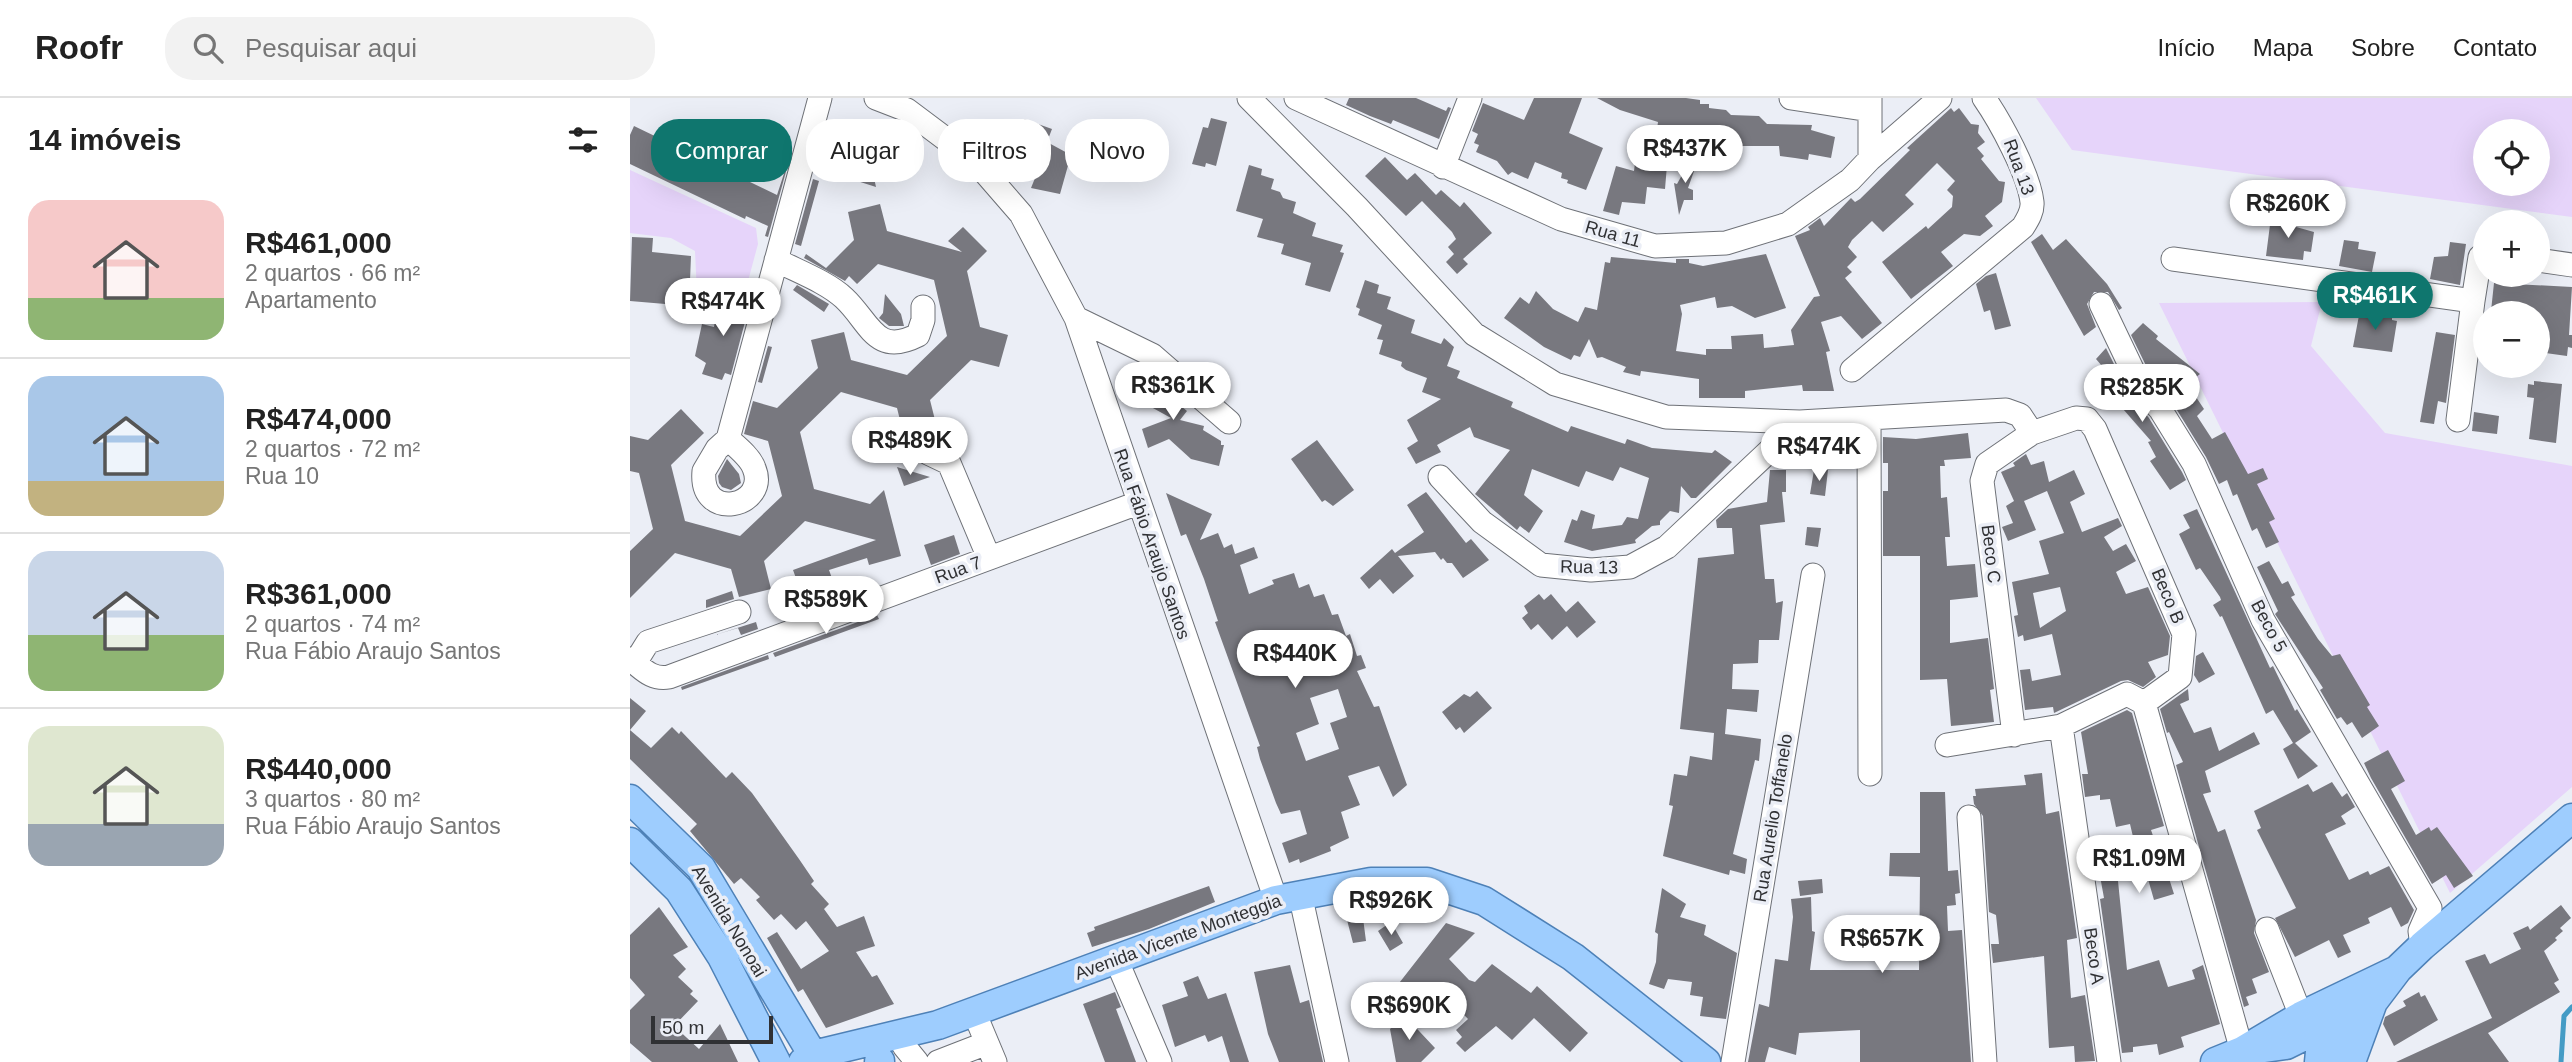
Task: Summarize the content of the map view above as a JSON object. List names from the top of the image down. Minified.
{"streets":{"main road":["Avenida Nonoai","Avenida Vicente Monteggia"],"street":["Rua 13","Rua 11","Rua Fábio Araujo Santos","Beco C","Rua 7","Beco B","Beco 5","Rua Aurelio Toffanelo","Beco A"]},"crossings":[["Rua Fábio Araujo Santos","Rua 7"],["Rua Fábio Araujo Santos","Avenida Vicente Monteggia"],["Beco C","Beco B"],["Avenida Nonoai","Avenida Vicente Monteggia"]],"scale_bar":"50 m","page":{"header":"Roofr","search":"Pesquisar aqui","nav":["Início","Mapa","Sobre","Contato"],"heading":"14 imóveis","map_buttons":["+","−"],"chip":["Comprar","Alugar","Filtros","Novo"],"price":["R$437K","R$260K","R$461K","R$474K","R$361K","R$285K","R$489K","R$474K","R$589K","R$440K","R$1.09M","R$926K","R$657K","R$690K"],"list":[{"name":"R$461,000","note":"2 quartos · 66 m² · Apartamento"},{"name":"R$474,000","note":"2 quartos · 72 m² · Rua 10"},{"name":"R$361,000","note":"2 quartos · 74 m² · Rua Fábio Araujo Santos"},{"name":"R$440,000","note":"3 quartos · 80 m² · Rua Fábio Araujo Santos"}],"scale":"50 m"}}
